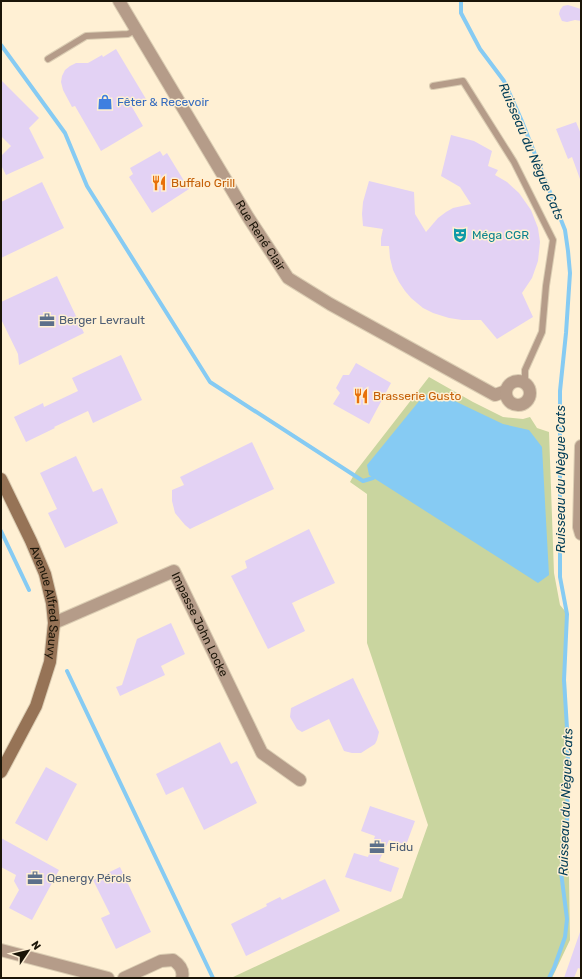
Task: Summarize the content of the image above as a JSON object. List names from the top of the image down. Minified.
{"streets":{"street":["Rue René Clair","Avenue Alfred Sauvy","Impasse John Locke"]},"crossings":[["Avenue Alfred Sauvy","Impasse John Locke"]],"water":["Ruisseau du Nègue Cats"],"places":{"shop":["Fêter & Recevoir"],"restaurant":["Buffalo Grill","Brasserie Gusto"],"theatre":["Méga CGR"],"office":["Berger Levrault","Fidu","Qenergy Pérols"]},"north":"top right"}
